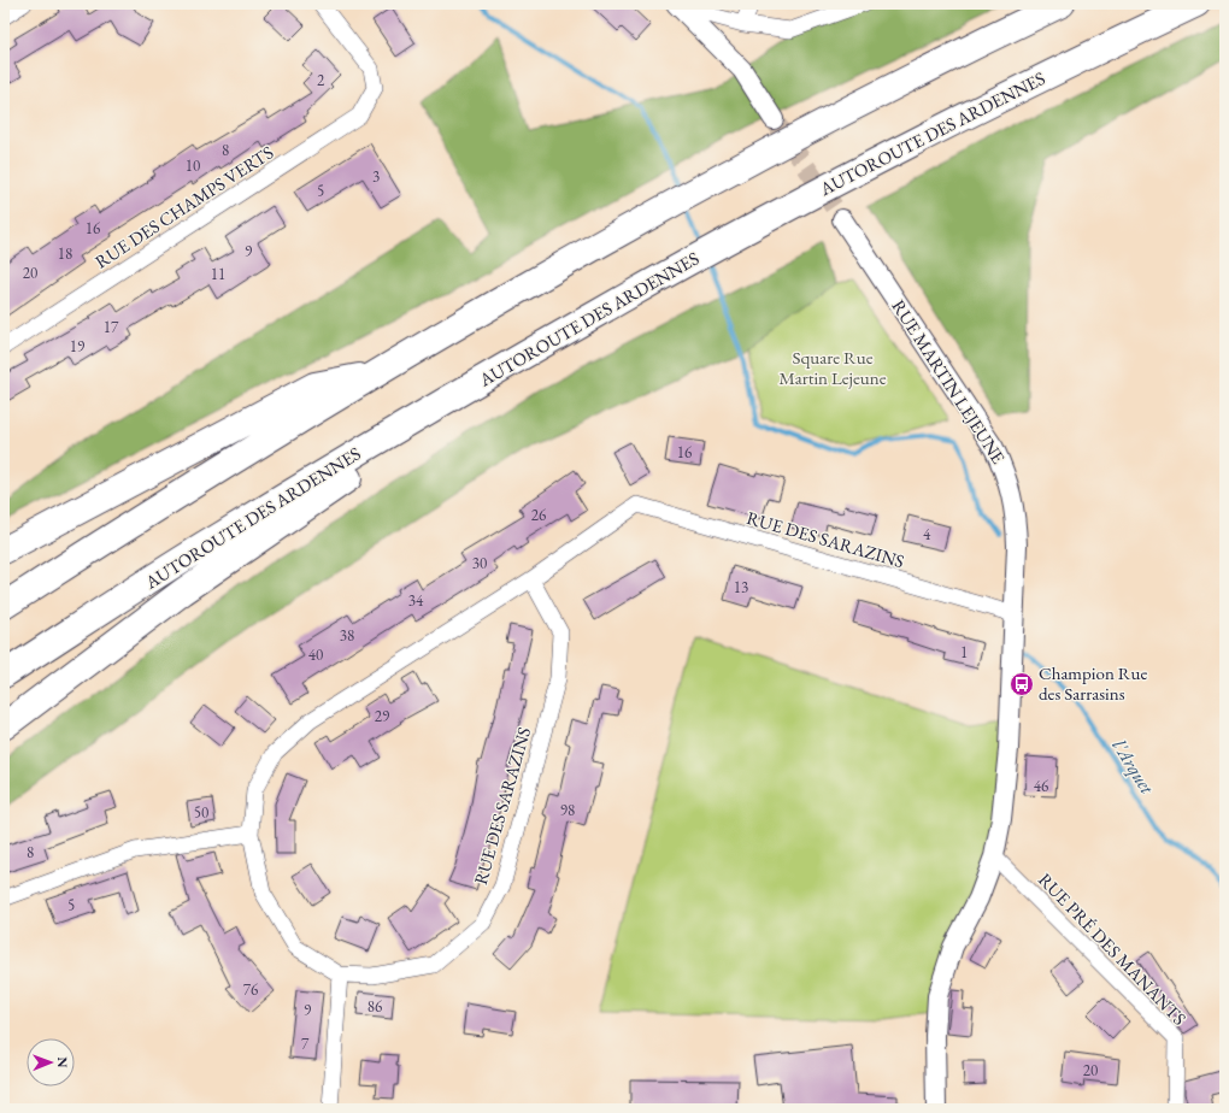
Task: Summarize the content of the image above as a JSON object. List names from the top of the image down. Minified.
{"streets":{"highway":["AUTOROUTE DES ARDENNES"],"street":["RUE DES CHAMPS VERTS","RUE MARTIN LEJEUNE","RUE DES SARAZINS","RUE PRÉ DES MANANTS"]},"crossings":[["RUE MARTIN LEJEUNE","RUE DES SARAZINS"],["RUE MARTIN LEJEUNE","RUE PRÉ DES MANANTS"]],"water":["l'Arquet"],"parks":["Square Rue Martin Lejeune"],"places":{"bus stop":["Champion Rue des Sarrasins"]},"house_numbers":["2","8","10","3","5","16","9","18","20","11","17","19","16","26","4","30","13","34","38","1","40","29","46","98","50","8","5","76","86","9","7","20"],"north":"right"}
